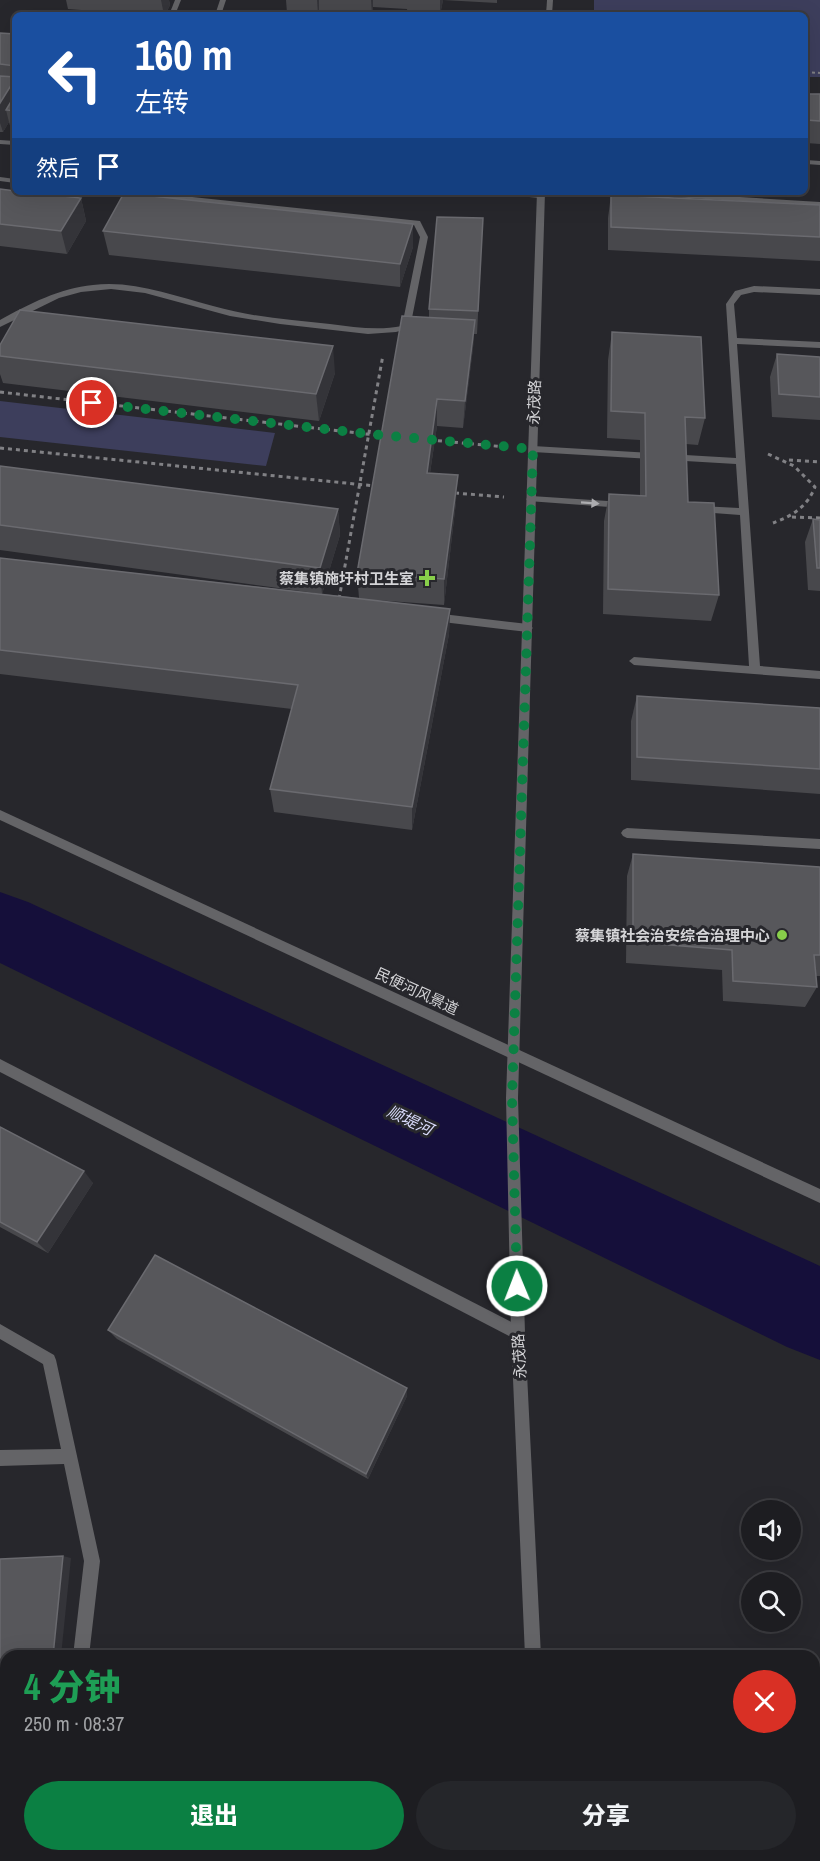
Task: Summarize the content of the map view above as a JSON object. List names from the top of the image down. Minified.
{"streets":{"street":["永茂路","民便河风景道"]},"crossings":[["永茂路","民便河风景道"]],"water":["顺堤河"],"places":{"health":["蔡集镇施圩村卫生室"],"other":["蔡集镇社会治安综合治理中心"]},"page":{"turn":["160 m","左转"],"then":"然后","heading":["4 分钟","250 m · 08:37"],"buttons":["退出","分享"]}}
